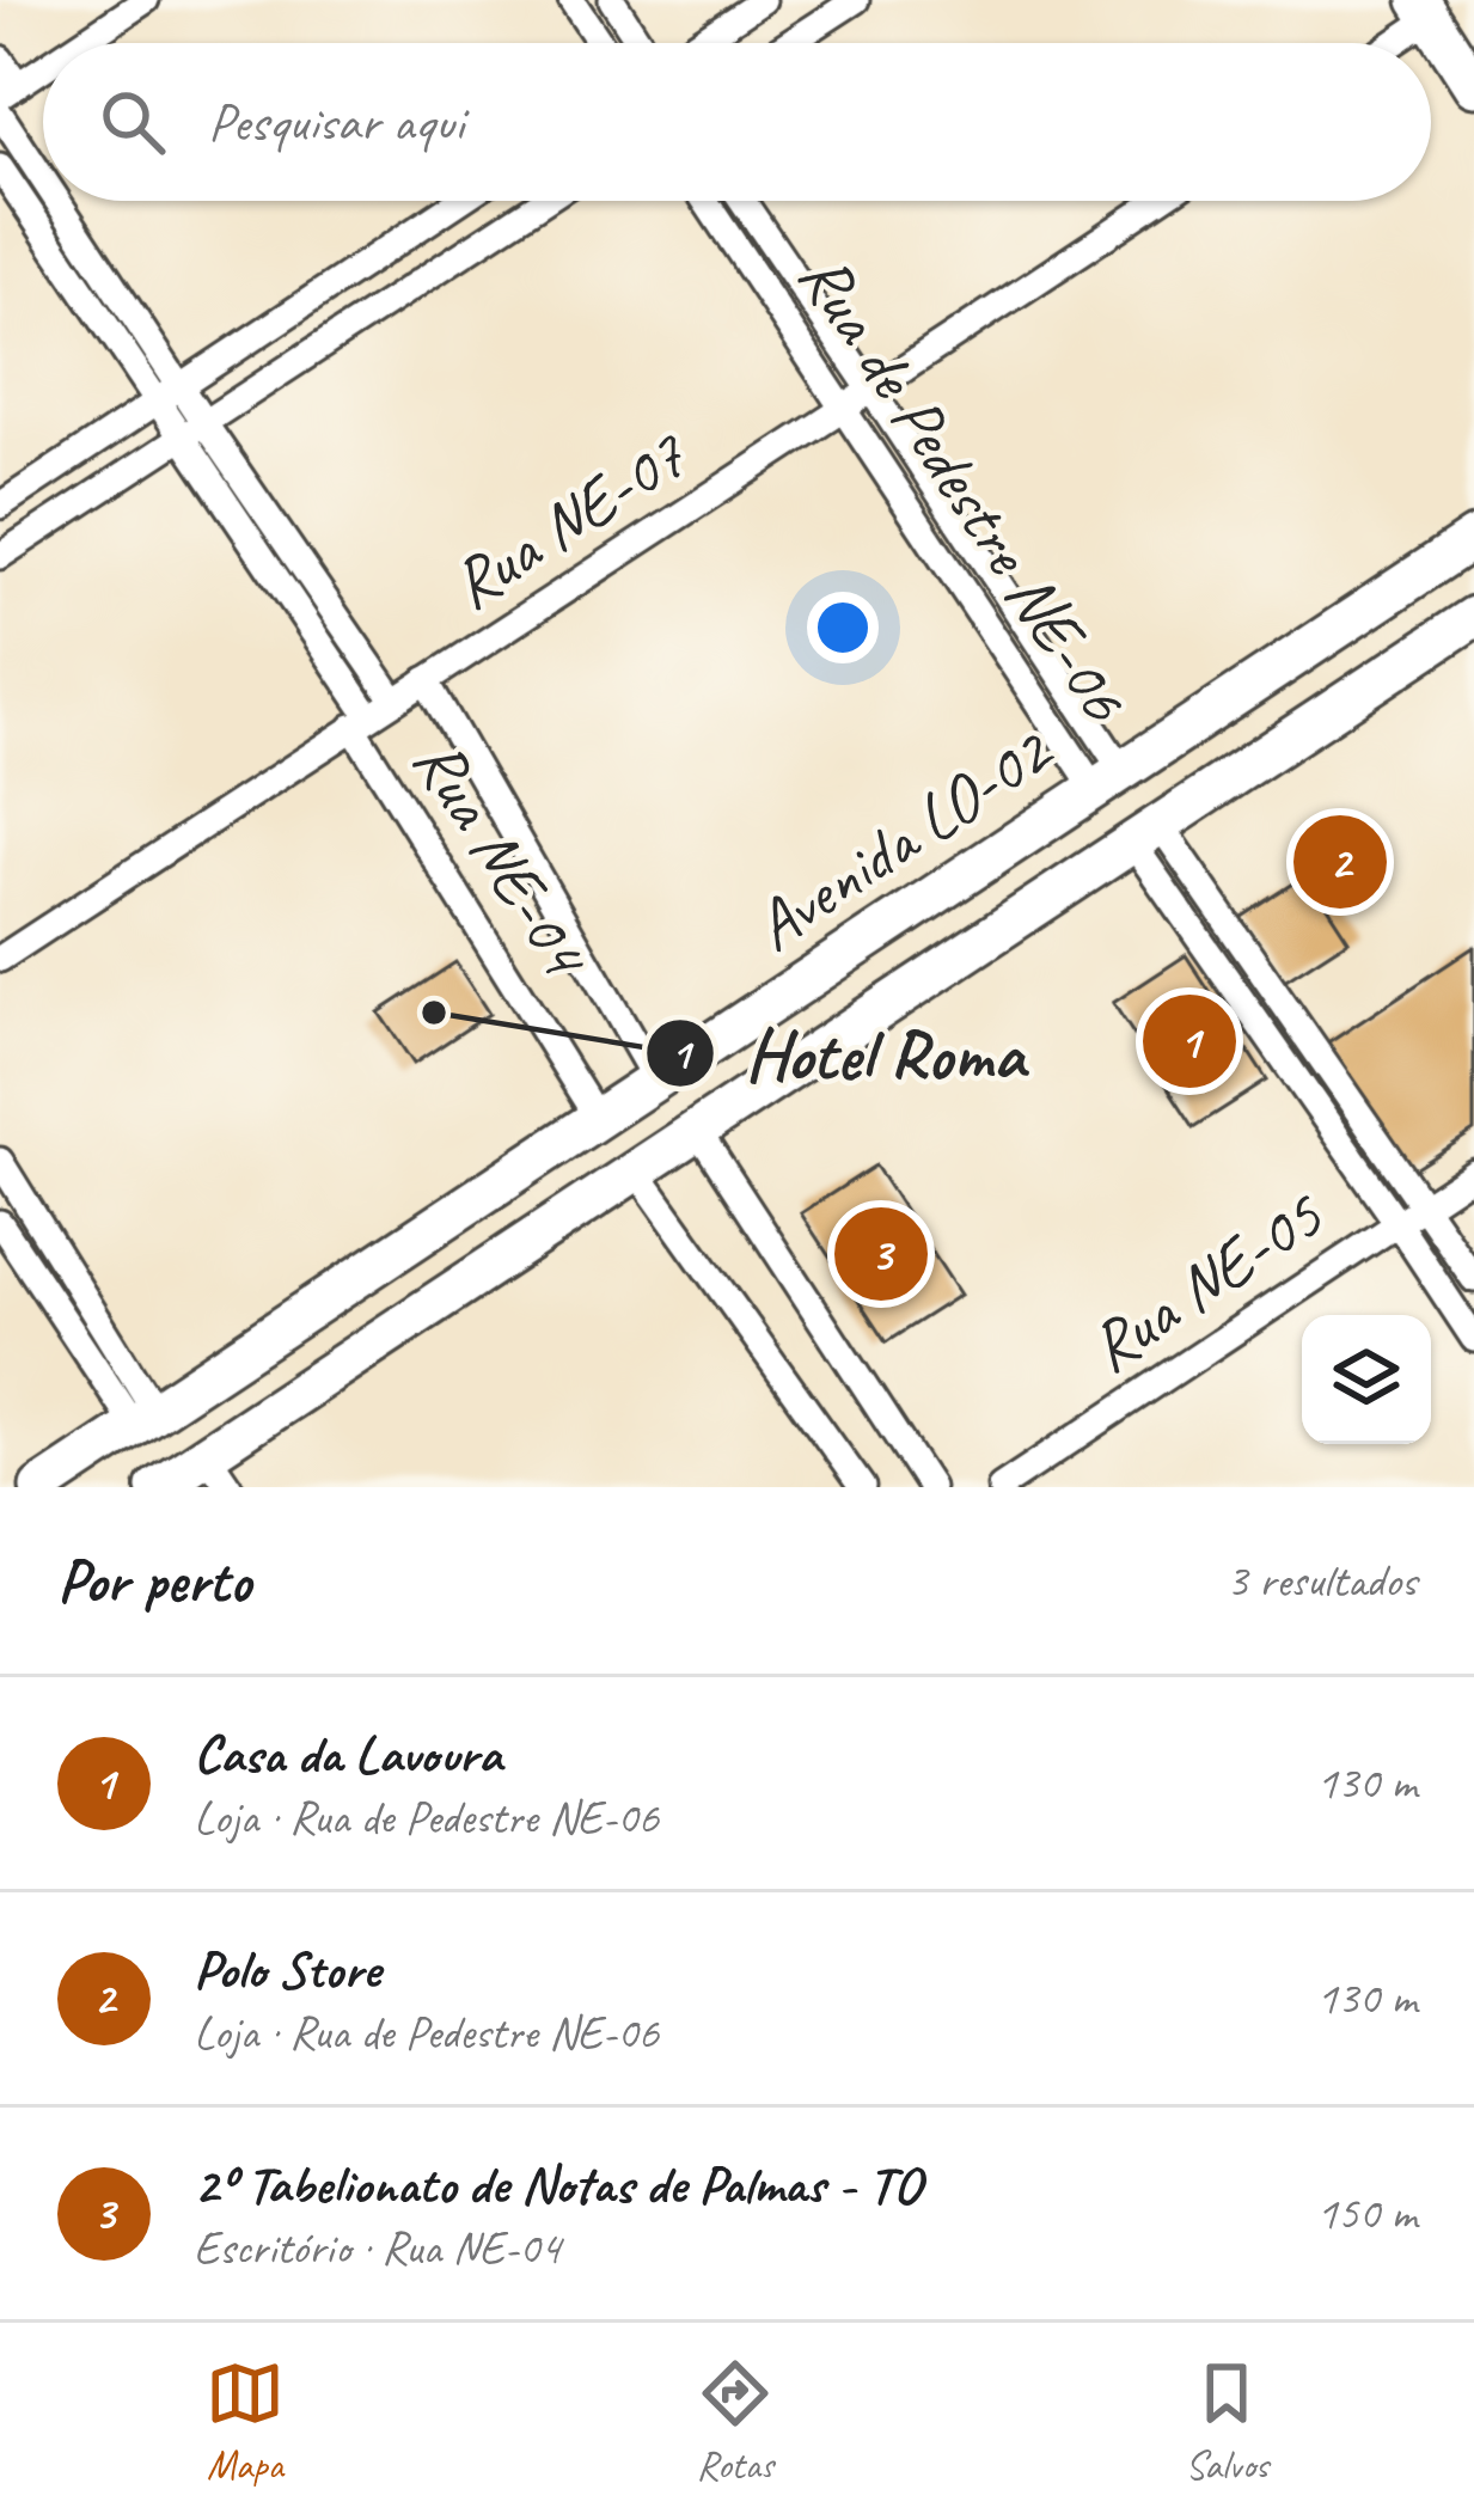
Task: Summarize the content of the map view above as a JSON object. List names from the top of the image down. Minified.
{"streets":{"street":["Rua de Pedestre NE-06","Rua NE-07","Avenida LO-02","Rua NE-04","Rua NE-05"]},"crossings":[["Rua de Pedestre NE-06","Rua NE-07"],["Rua de Pedestre NE-06","Avenida LO-02"],["Rua NE-07","Rua NE-04"],["Avenida LO-02","Rua NE-04"]],"places":["Hotel Roma"],"page":{"search":"Pesquisar aqui","pins":["2","1","3"],"heading":["Por perto","3 resultados"],"list":[{"mark":"1","name":"Casa da Lavoura","note":"Loja · Rua de Pedestre NE-06","value":"130 m"},{"mark":"2","name":"Polo Store","note":"Loja · Rua de Pedestre NE-06","value":"130 m"},{"mark":"3","name":"2º Tabelionato de Notas de Palmas - TO","note":"Escritório · Rua NE-04","value":"150 m"}],"nav":["Mapa","Rotas","Salvos"]}}
